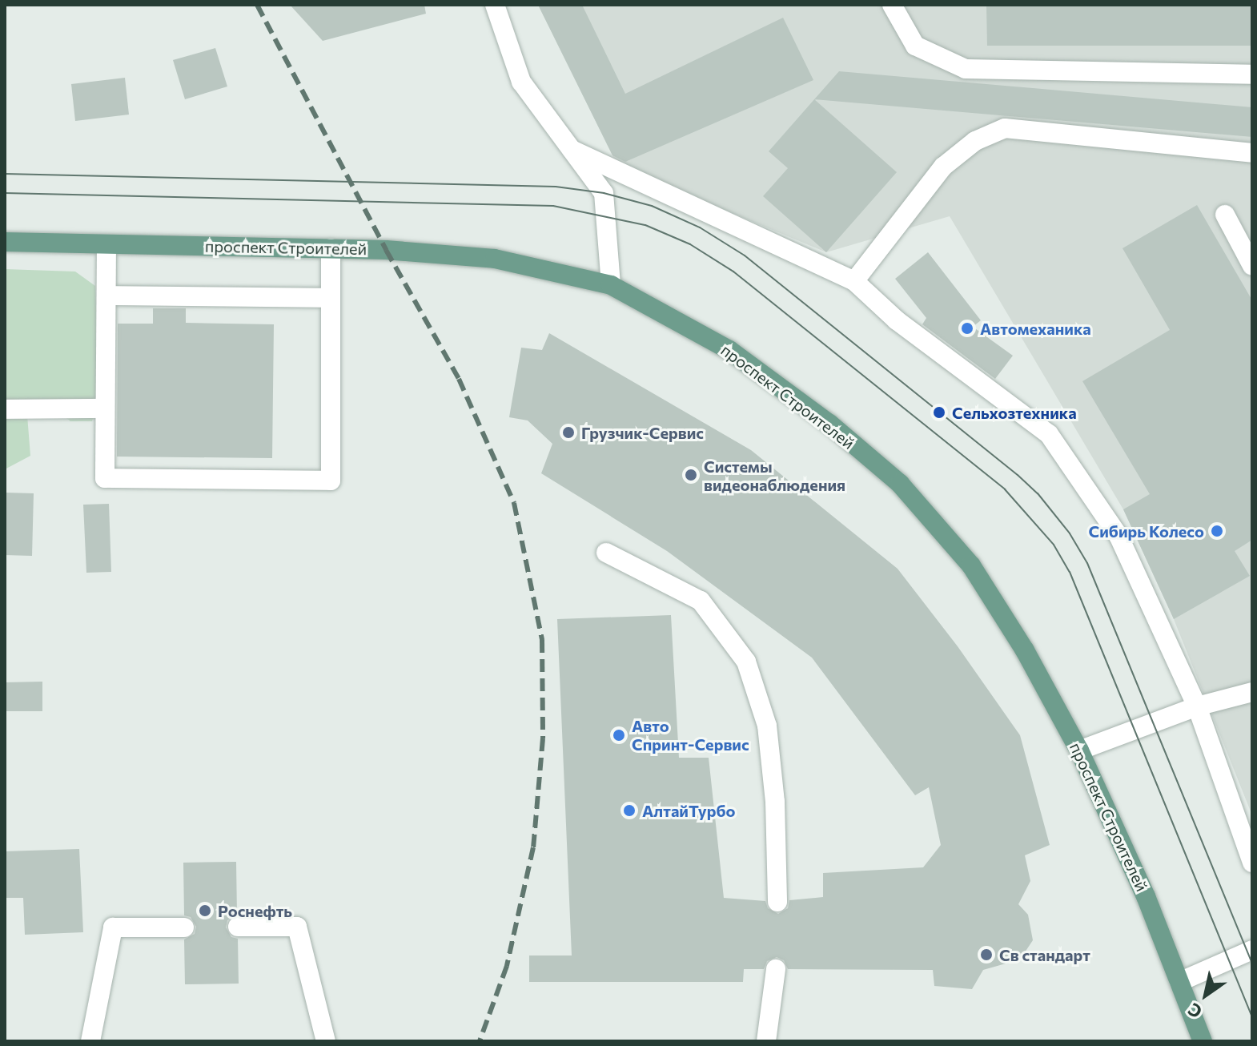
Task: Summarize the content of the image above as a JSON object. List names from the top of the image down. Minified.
{"streets":{"main road":["проспект Строителей"]},"places":["Автомеханика","Сельхозтехника","Грузчик-Сервис","Системы видеонаблюдения","Сибирь Колесо","Авто Спринт-Сервис","АлтайТурбо","Роснефть","Св стандарт"],"north":"bottom left"}
